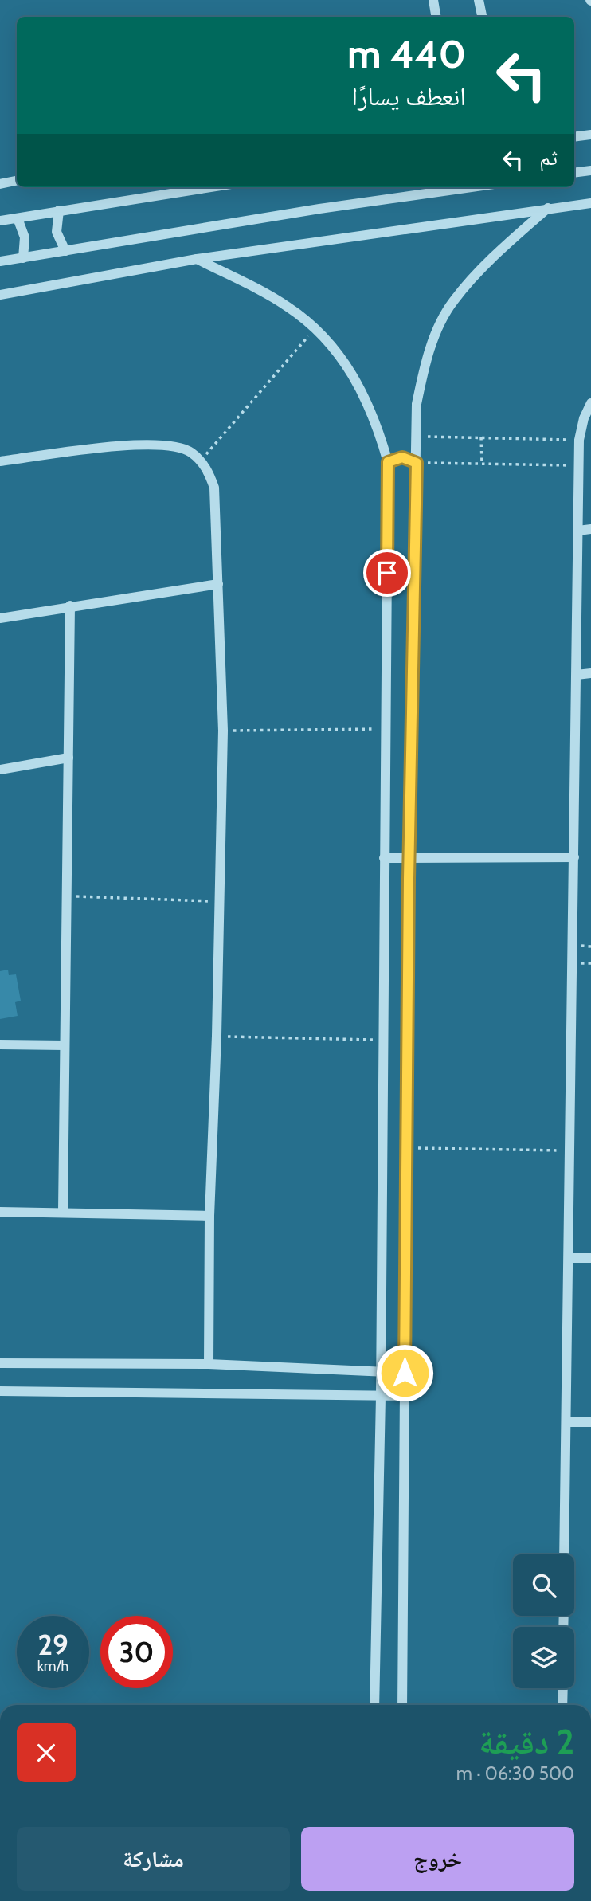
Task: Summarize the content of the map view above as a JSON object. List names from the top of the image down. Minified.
{"page":{"turn":["440 m","انعطف يسارًا"],"then":"ثم","speed":"29 km/h","limit":"30","heading":["2 دقيقة","500 m · 06:30"],"buttons":["خروج","مشاركة"]}}
